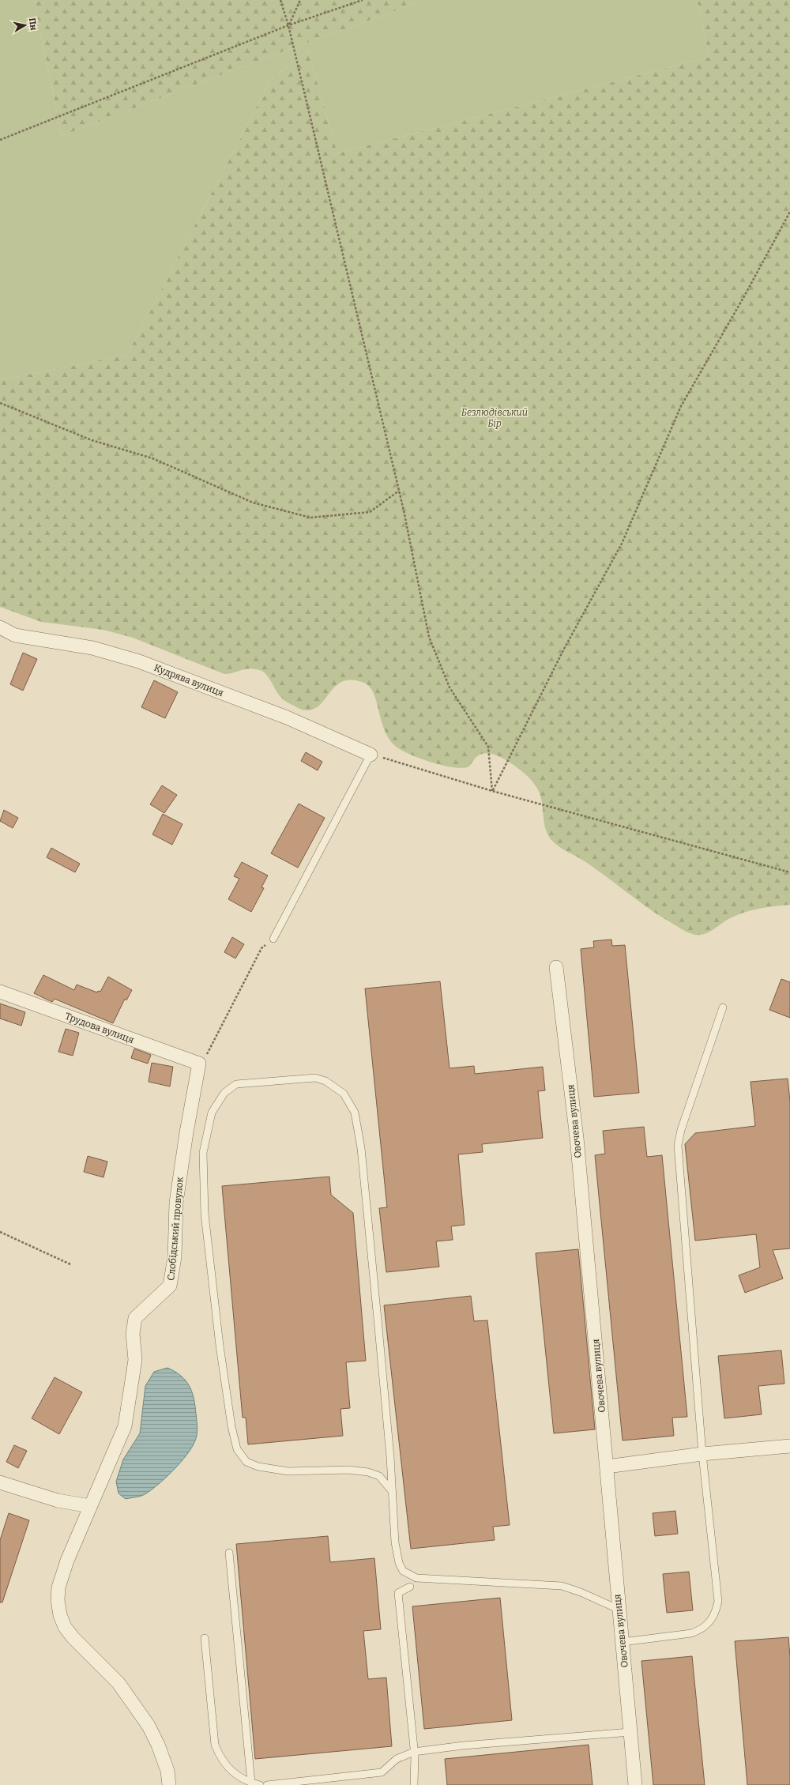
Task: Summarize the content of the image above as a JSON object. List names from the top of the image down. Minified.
{"streets":{"street":["Кудрява вулиця","Трудова вулиця","Овочева вулиця","Слобідський провулок"]},"crossings":[["Трудова вулиця","Слобідський провулок"]],"parks":["Безлюдівський Бір"],"north":"right"}
